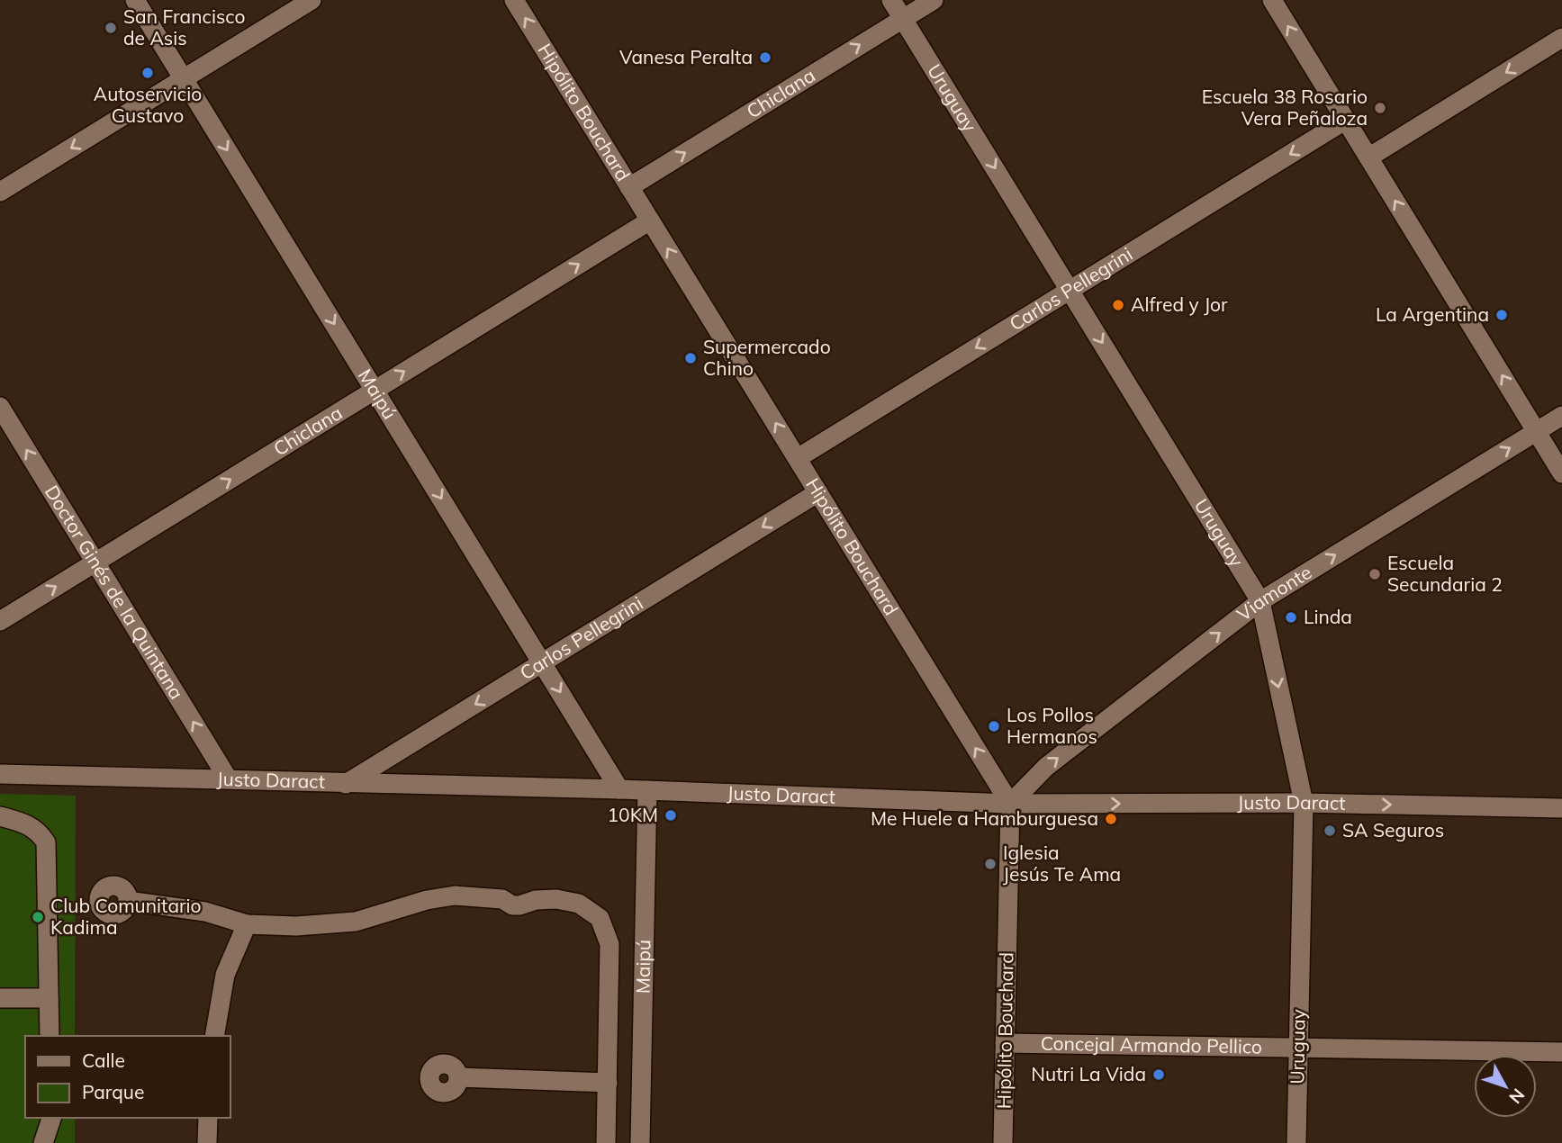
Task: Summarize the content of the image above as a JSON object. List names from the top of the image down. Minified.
{"streets":{"street":["Chiclana","Uruguay","Hipólito Bouchard","Carlos Pellegrini","Maipú","Doctor Ginés de la Quintana","Viamonte","Justo Daract","Concejal Armando Pellico"]},"crossings":[["Chiclana","Uruguay"],["Chiclana","Hipólito Bouchard"],["Chiclana","Maipú"],["Chiclana","Doctor Ginés de la Quintana"],["Uruguay","Carlos Pellegrini"],["Uruguay","Viamonte"],["Uruguay","Justo Daract"],["Uruguay","Concejal Armando Pellico"],["Hipólito Bouchard","Carlos Pellegrini"],["Hipólito Bouchard","Viamonte"],["Hipólito Bouchard","Justo Daract"],["Hipólito Bouchard","Concejal Armando Pellico"],["Carlos Pellegrini","Maipú"],["Carlos Pellegrini","Justo Daract"],["Maipú","Justo Daract"],["Doctor Ginés de la Quintana","Justo Daract"],["Viamonte","Justo Daract"]],"one_way":["Chiclana","Uruguay","Hipólito Bouchard","Carlos Pellegrini","Maipú","Doctor Ginés de la Quintana","Viamonte","Justo Daract"],"places":["San Francisco de Asis","Vanesa Peralta","Autoservicio Gustavo","Escuela 38 Rosario Vera Peñaloza","Alfred y Jor","La Argentina","Supermercado Chino","Escuela Secundaria 2","Linda","Los Pollos Hermanos","10KM","Me Huele a Hamburguesa","SA Seguros","Iglesia Jesús Te Ama","Club Comunitario Kadima","Nutri La Vida"],"legend":["Calle","Parque"],"north":"bottom right"}
